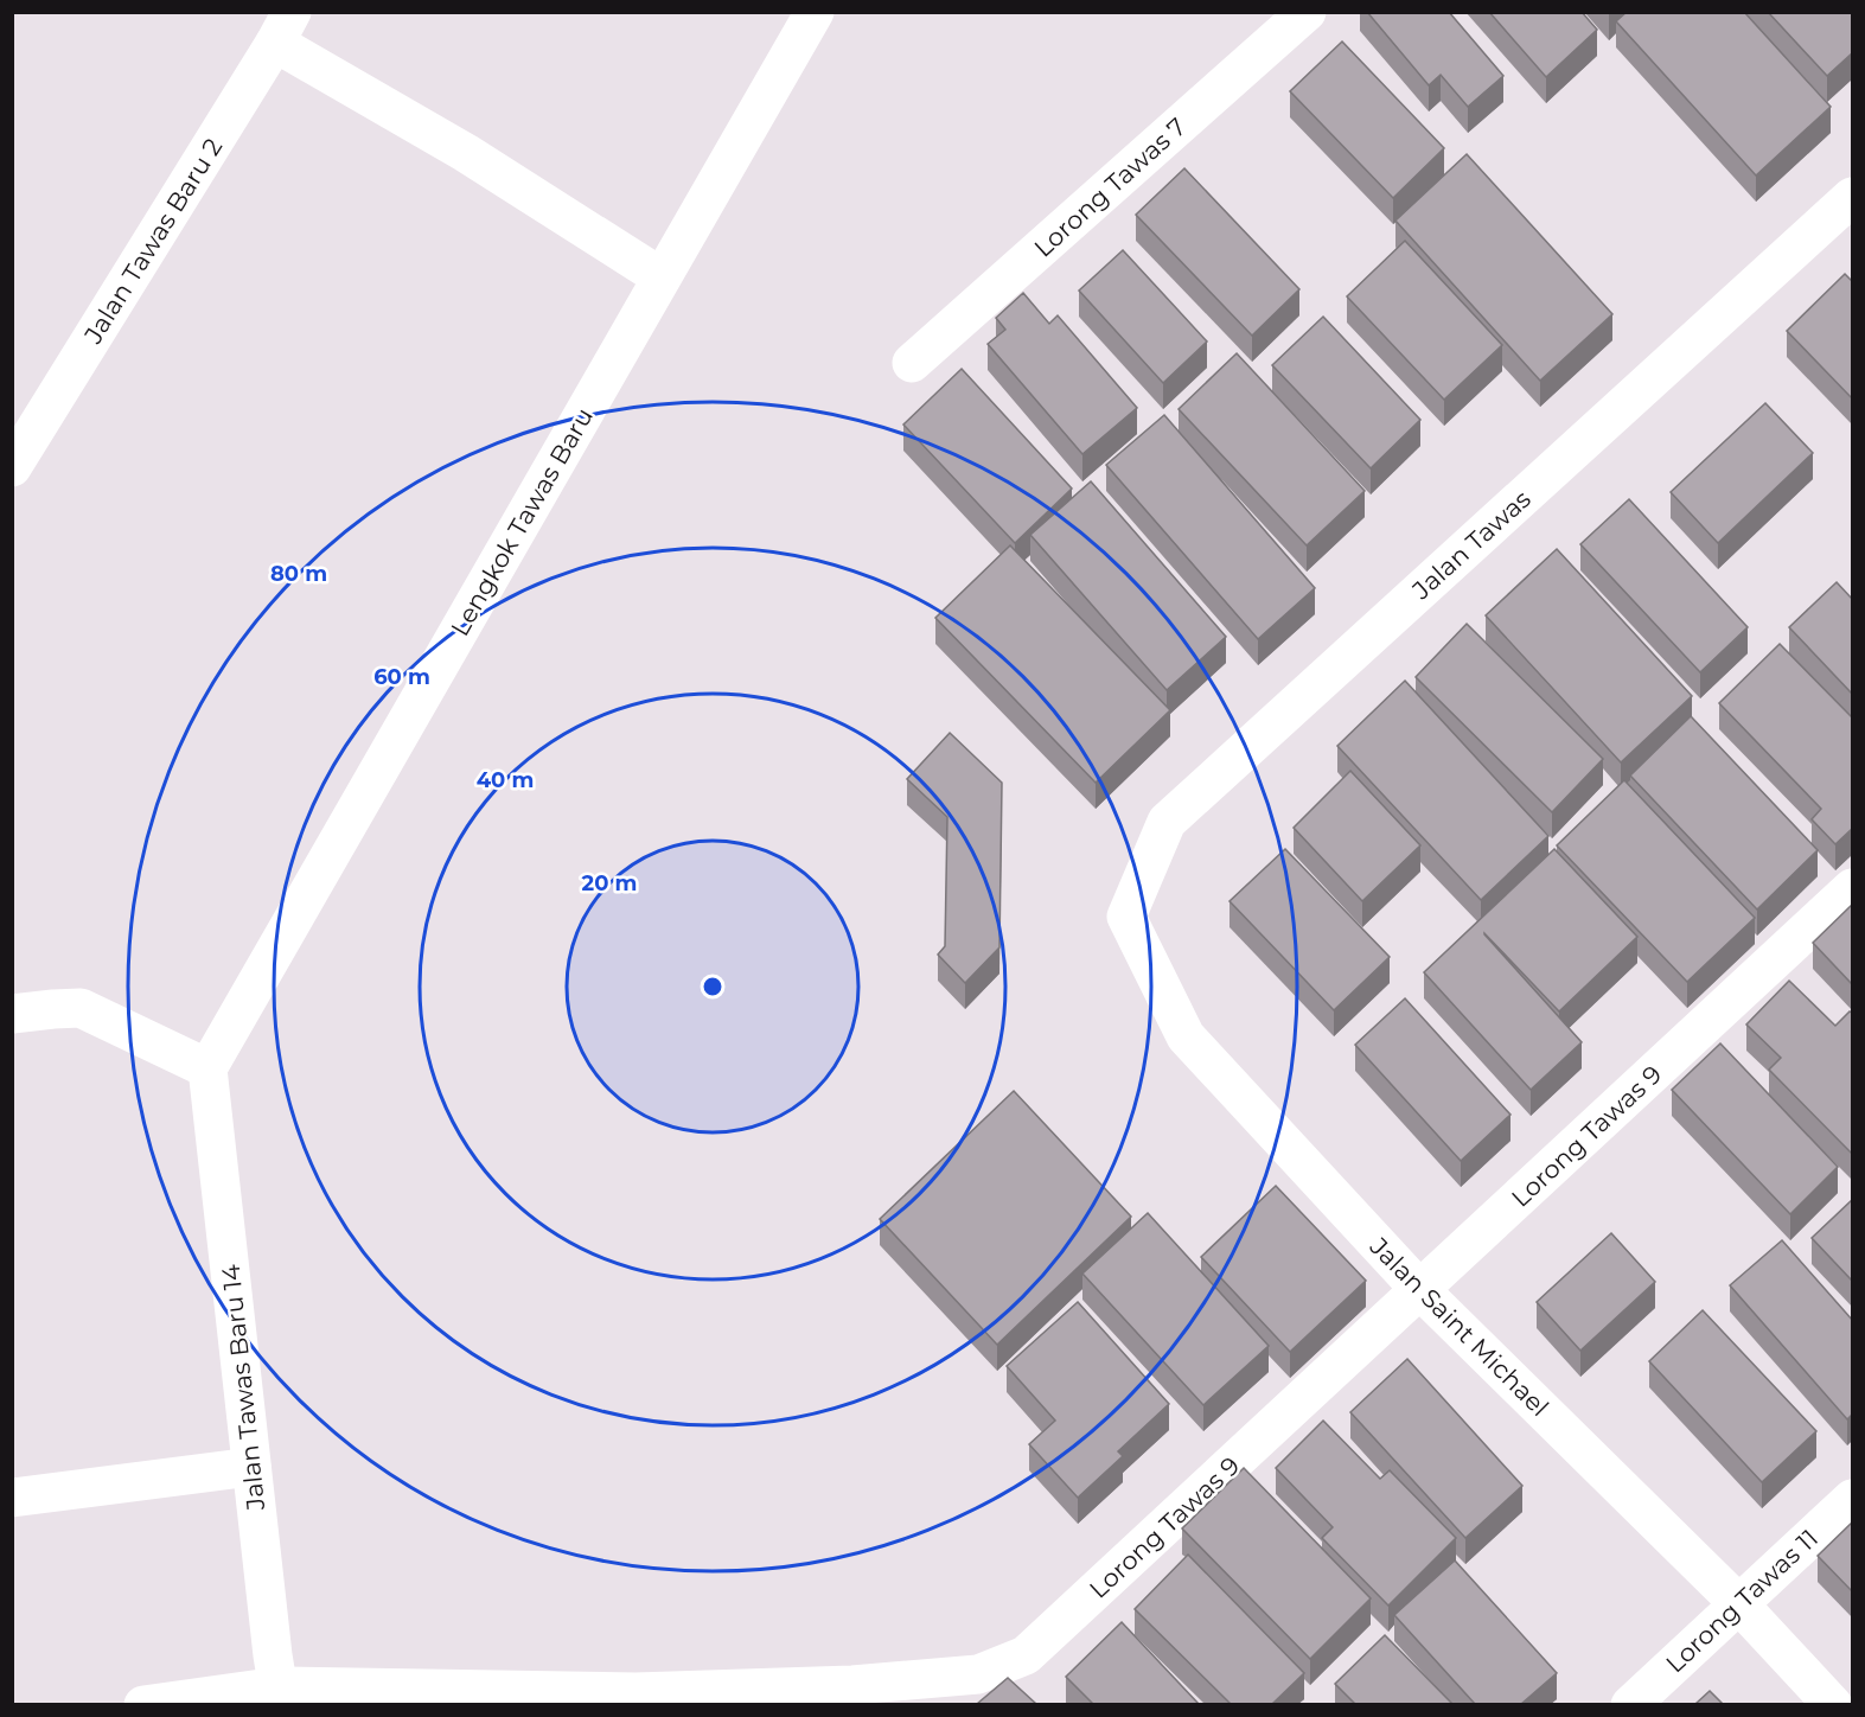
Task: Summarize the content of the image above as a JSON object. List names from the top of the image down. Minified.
{"streets":{"street":["Lorong Tawas 7","Jalan Tawas Baru 2","Lengkok Tawas Baru","Jalan Tawas","Lorong Tawas 9","Jalan Saint Michael","Jalan Tawas Baru 14","Lorong Tawas 11"]},"crossings":[["Lengkok Tawas Baru","Jalan Tawas Baru 14"],["Jalan Tawas","Jalan Saint Michael"],["Lorong Tawas 9","Jalan Saint Michael"],["Lorong Tawas 9","Jalan Tawas Baru 14"],["Jalan Saint Michael","Lorong Tawas 11"]],"rings":["80 m","60 m","40 m","20 m"]}
